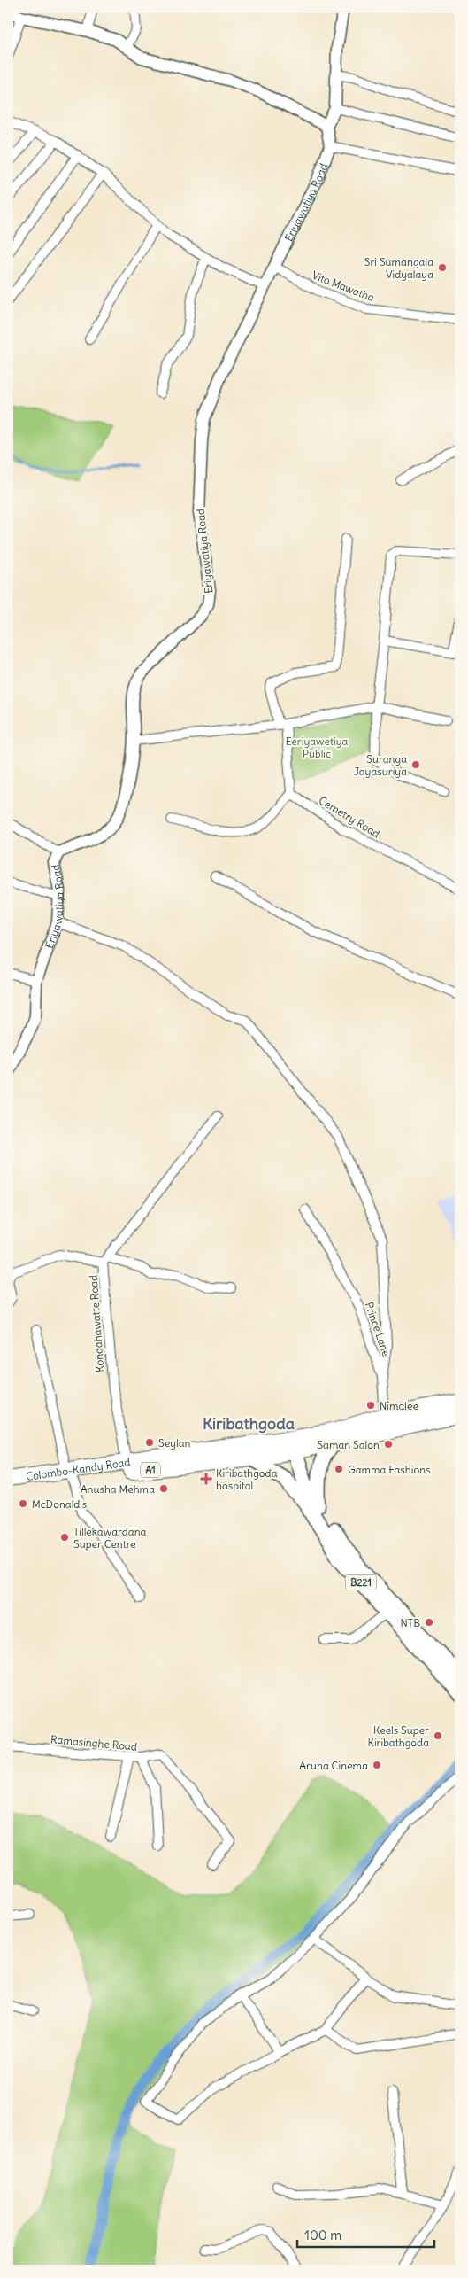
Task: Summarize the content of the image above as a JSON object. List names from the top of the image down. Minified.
{"streets":{"highway":["Colombo-Kandy Road","A1"],"main road":["B221"],"street":["Eriyawatiya Road","Vito Mawatha","Cemetry Road","Kongahawatte Road","Prince Lane","Ramasinghe Road"]},"crossings":[["Eriyawatiya Road","Vito Mawatha"],["Kongahawatte Road","Colombo-Kandy Road"],["Prince Lane","Colombo-Kandy Road"],["Colombo-Kandy Road","B221"]],"districts":["Kiribathgoda"],"parks":["Eeriyawetiya Public"],"places":{"other":["Sri Sumangala Vidyalaya","Suranga Jayasuriya","Nimalee","Seylan","Saman Salon","Gamma Fashions","Anusha Mehma","McDonald's","Tillekawardana Super Centre","NTB","Keels Super Kiribathgoda","Aruna Cinema"],"health":["Kiribathgoda hospital"]},"scale_bar":"100 m"}
